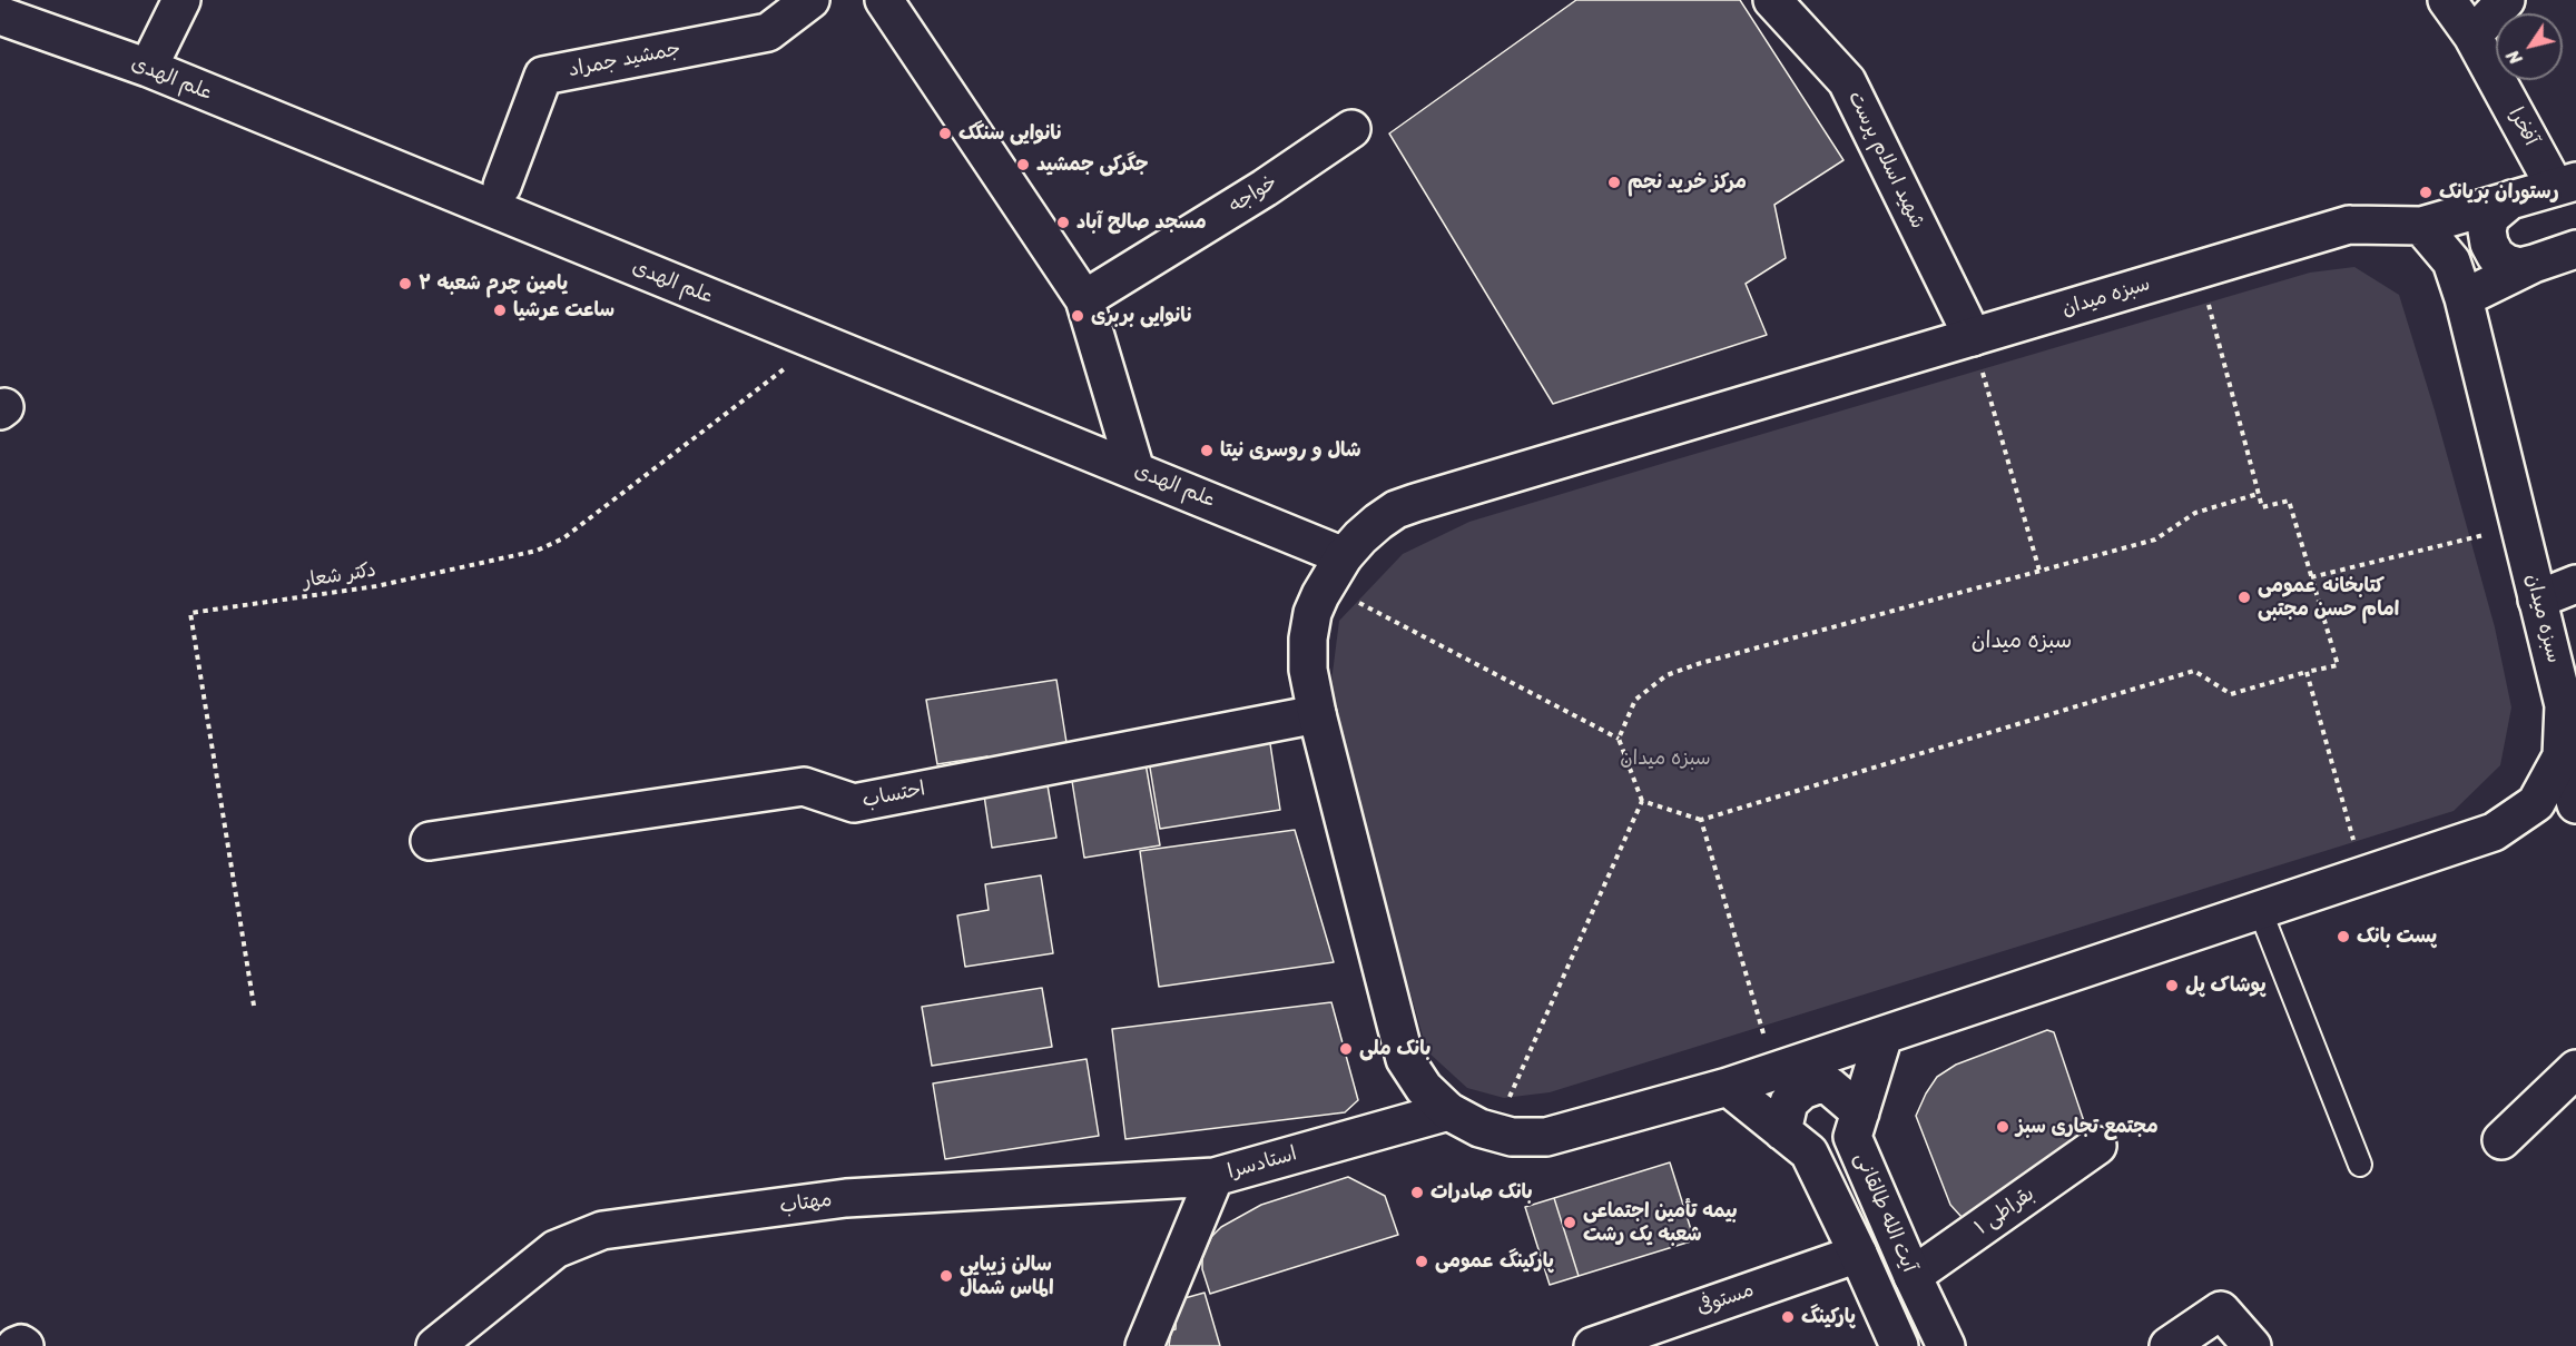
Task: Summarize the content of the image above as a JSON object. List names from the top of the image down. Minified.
{"streets":{"street":["جمشید جمراد","علم الهدی","آفخرا","شهید اسلام پرست","خواجه","سبزه میدان","احتساب","استادسرا","مهتاب","بقراطی ۱","آیت الله طالقانی","مستوفی"],"path":["دکتر شعار"]},"crossings":[["علم الهدی","سبزه میدان"],["علم الهدی","دکتر شعار"],["شهید اسلام پرست","سبزه میدان"],["سبزه میدان","احتساب"],["سبزه میدان","استادسرا"],["سبزه میدان","آیت الله طالقانی"],["استادسرا","مهتاب"],["بقراطی ۱","آیت الله طالقانی"],["آیت الله طالقانی","مستوفی"]],"districts":["سبزه میدان"],"parks":["سبزه میدان"],"places":["نانوایی سنگک","جگرکی جمشید","مرکز خرید نجم","رستوران بریانک","مسجد صالح آباد","یامین چرم شعبه ۲","ساعت عرشیا","نانوایی بربری","شال و روسری نیتا","کتابخانه عمومی امام حسن مجتبی","پست بانک","پوشاک پل","بانک ملی","مجتمع تجاری سبز","بانک صادرات","بیمه تأمین اجتماعی شعبه یک رشت","پارکینگ عمومی","سالن زیبایی الماس شمال","پارکینگ"],"north":"bottom left"}
